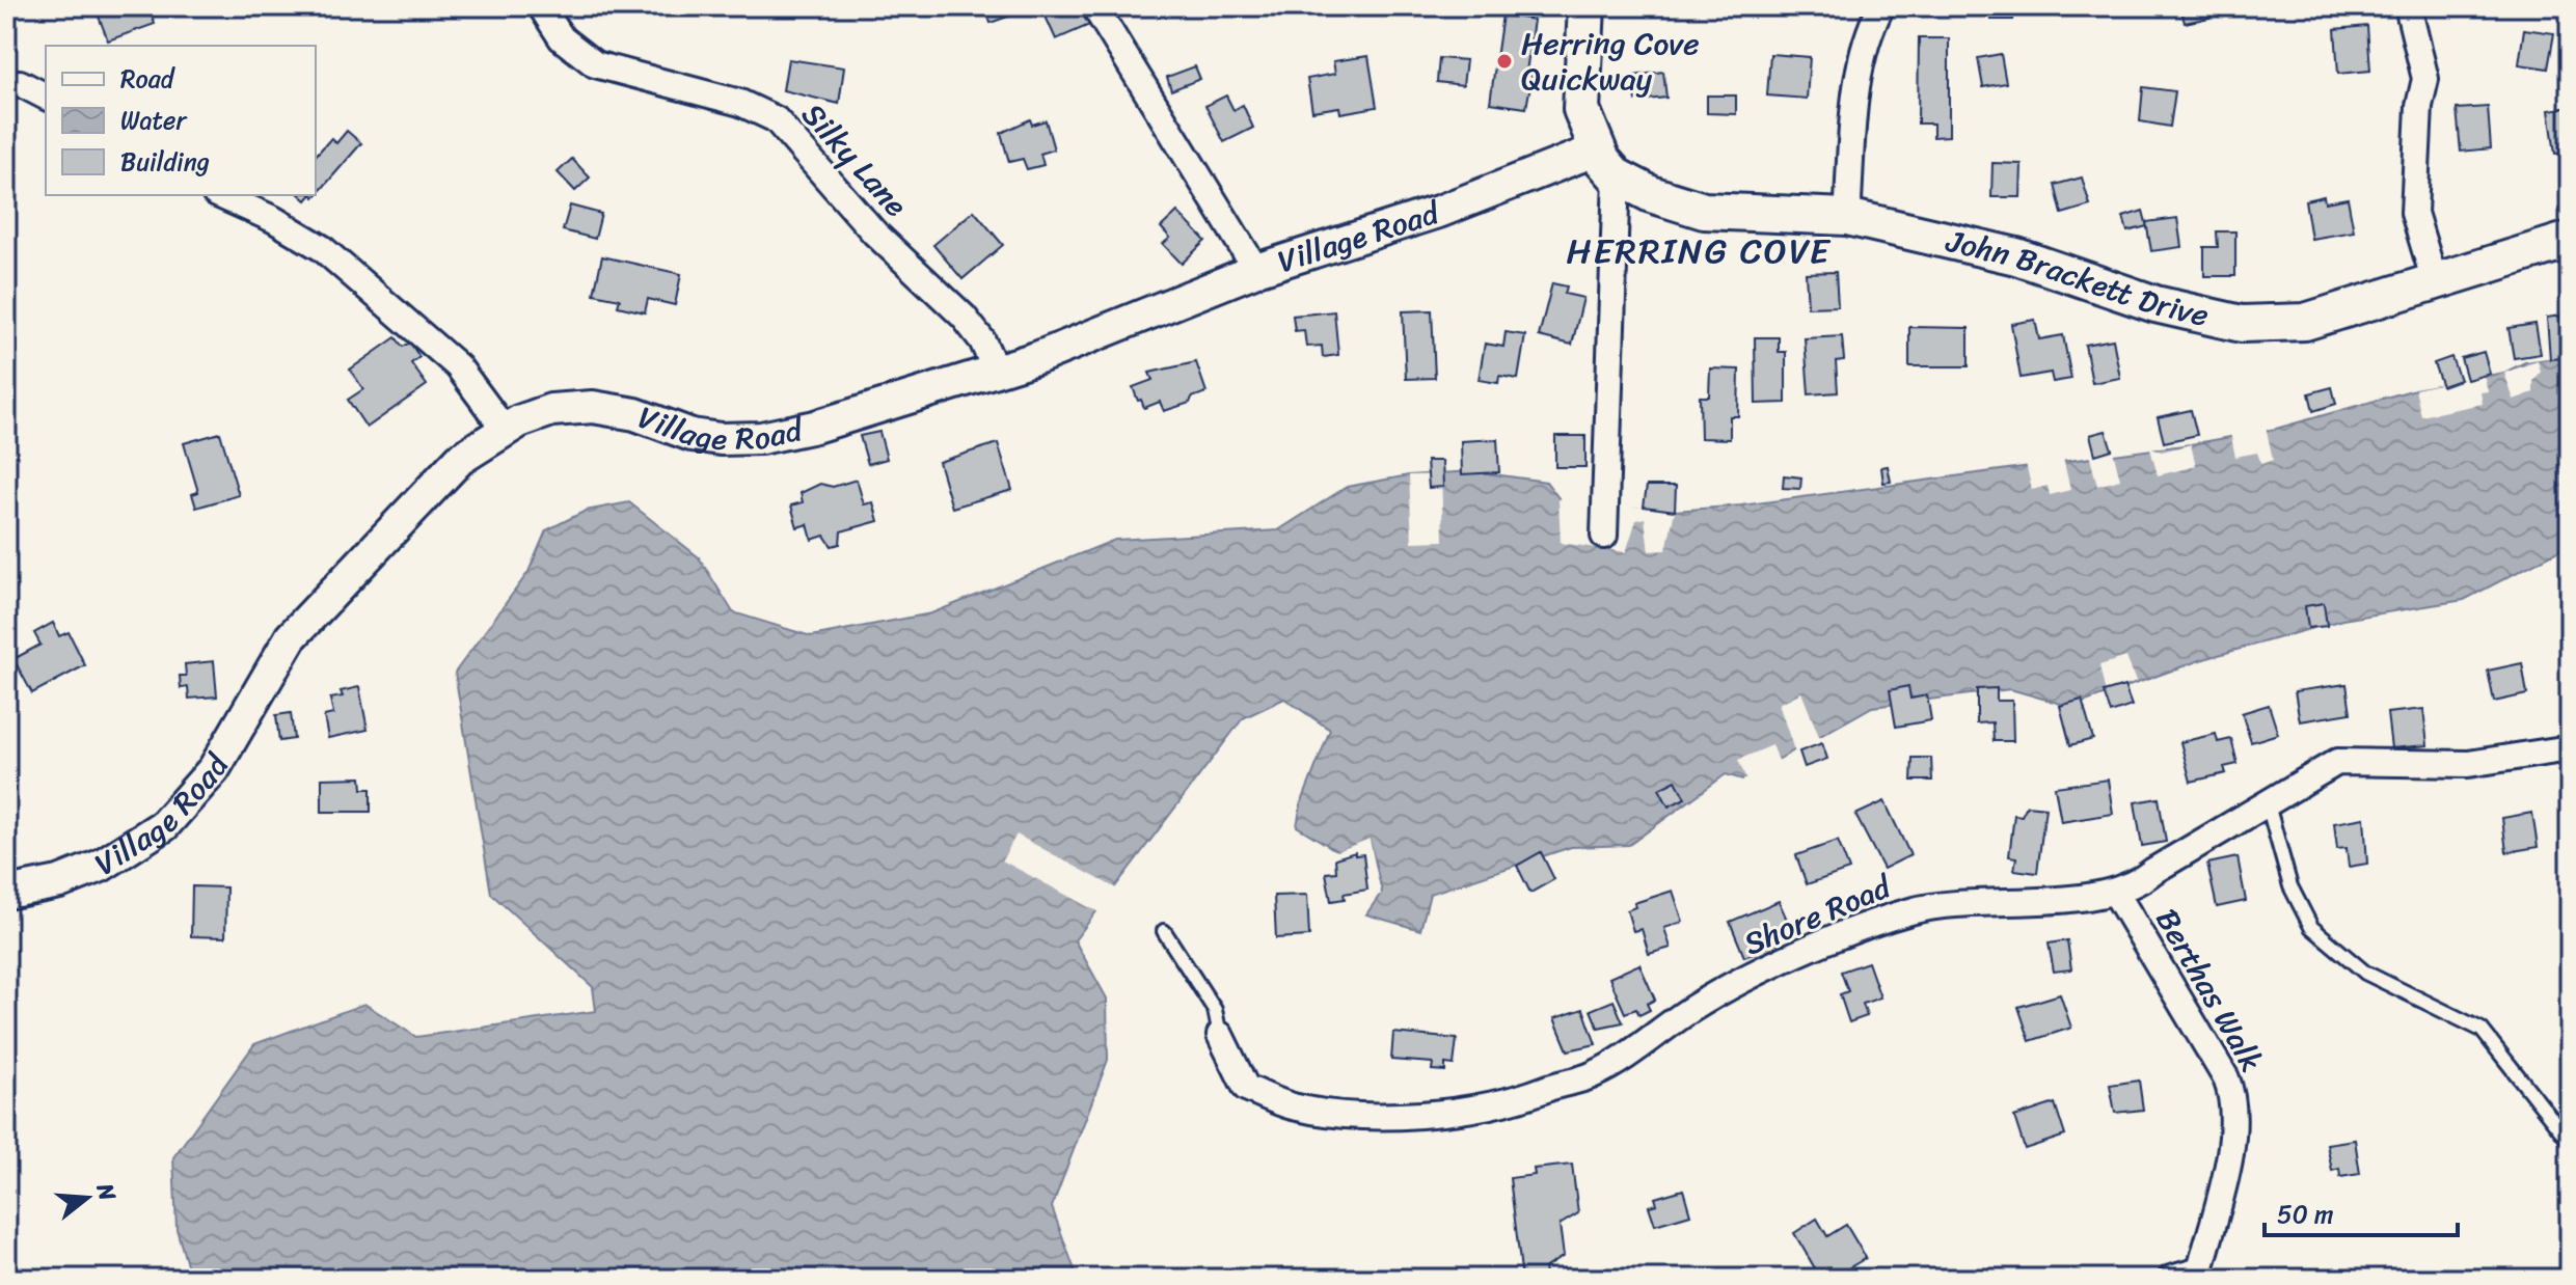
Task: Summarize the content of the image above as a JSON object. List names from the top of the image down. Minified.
{"streets":{"main road":["John Brackett Drive"],"street":["Silky Lane","Village Road","Shore Road","Berthas Walk"]},"crossings":[["Silky Lane","Village Road"],["Village Road","John Brackett Drive"],["Shore Road","Berthas Walk"]],"districts":["HERRING COVE"],"places":["Herring Cove Quickway"],"legend":["Road","Water","Building"],"scale_bar":"50 m","north":"right"}
